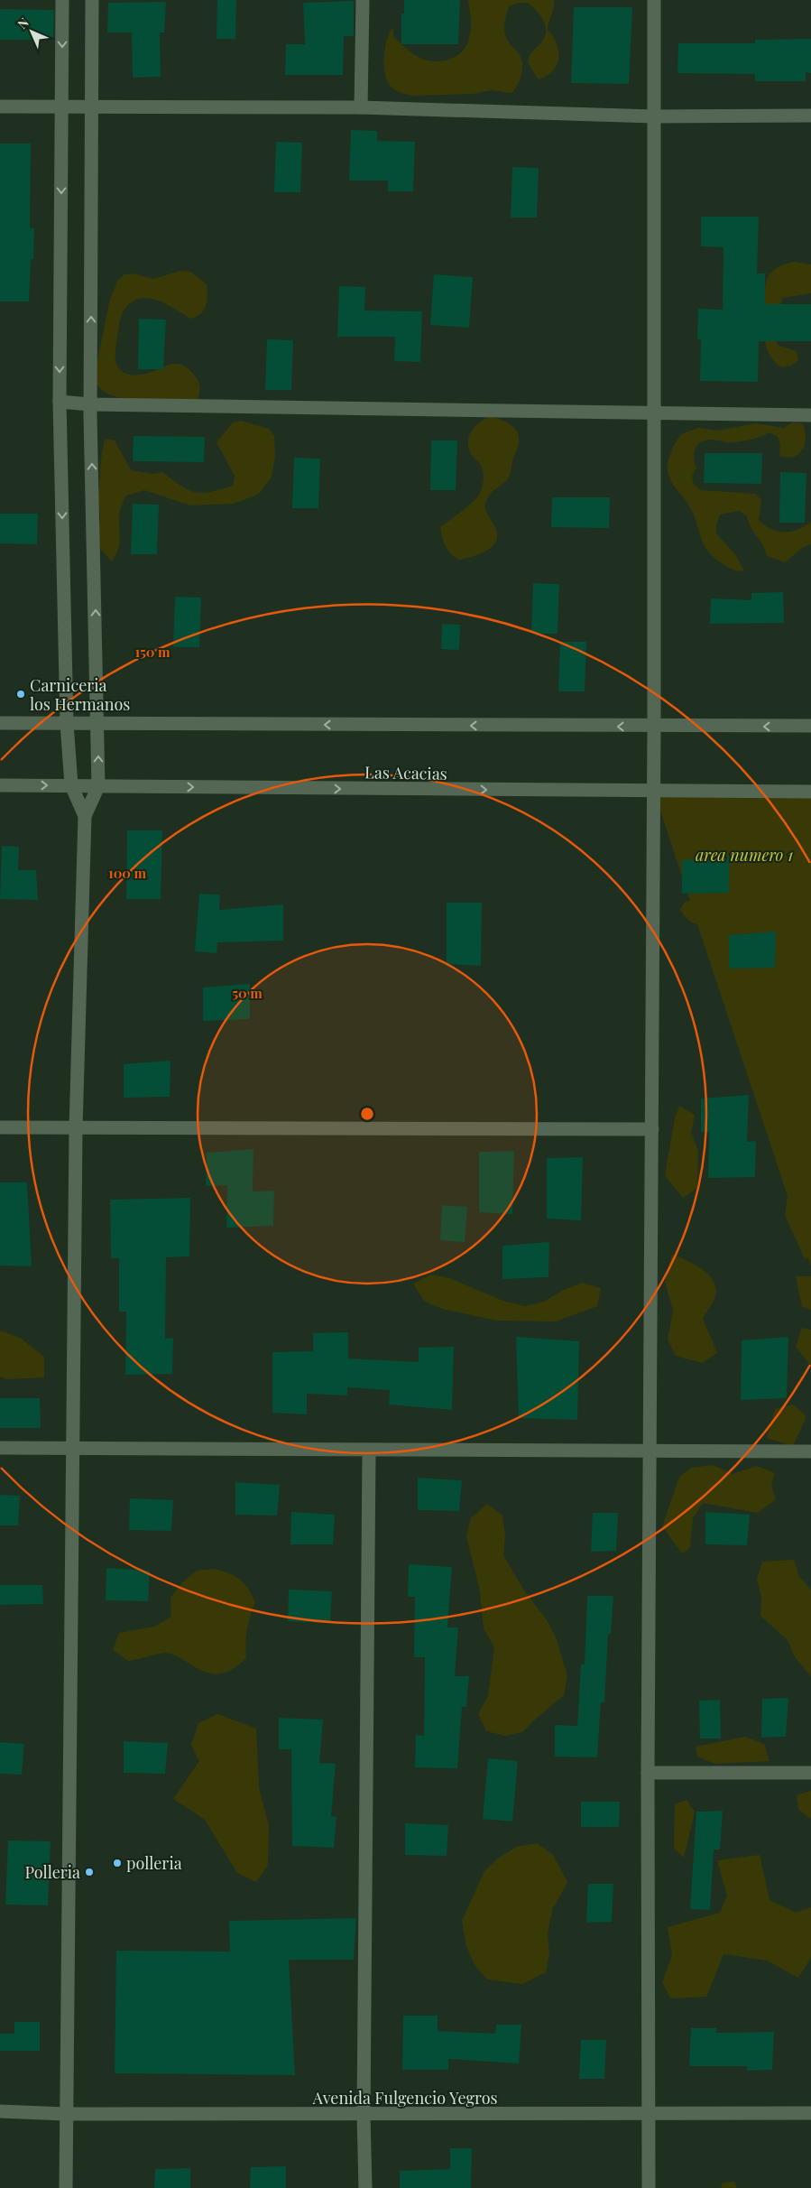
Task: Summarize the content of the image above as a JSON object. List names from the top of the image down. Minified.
{"streets":{"street":["Las Acacias","Avenida Fulgencio Yegros"]},"parks":["area numero 1"],"places":["Carniceria los Hermanos","polleria","Polleria"],"north":"top left","rings":["150 m","100 m","50 m"]}
